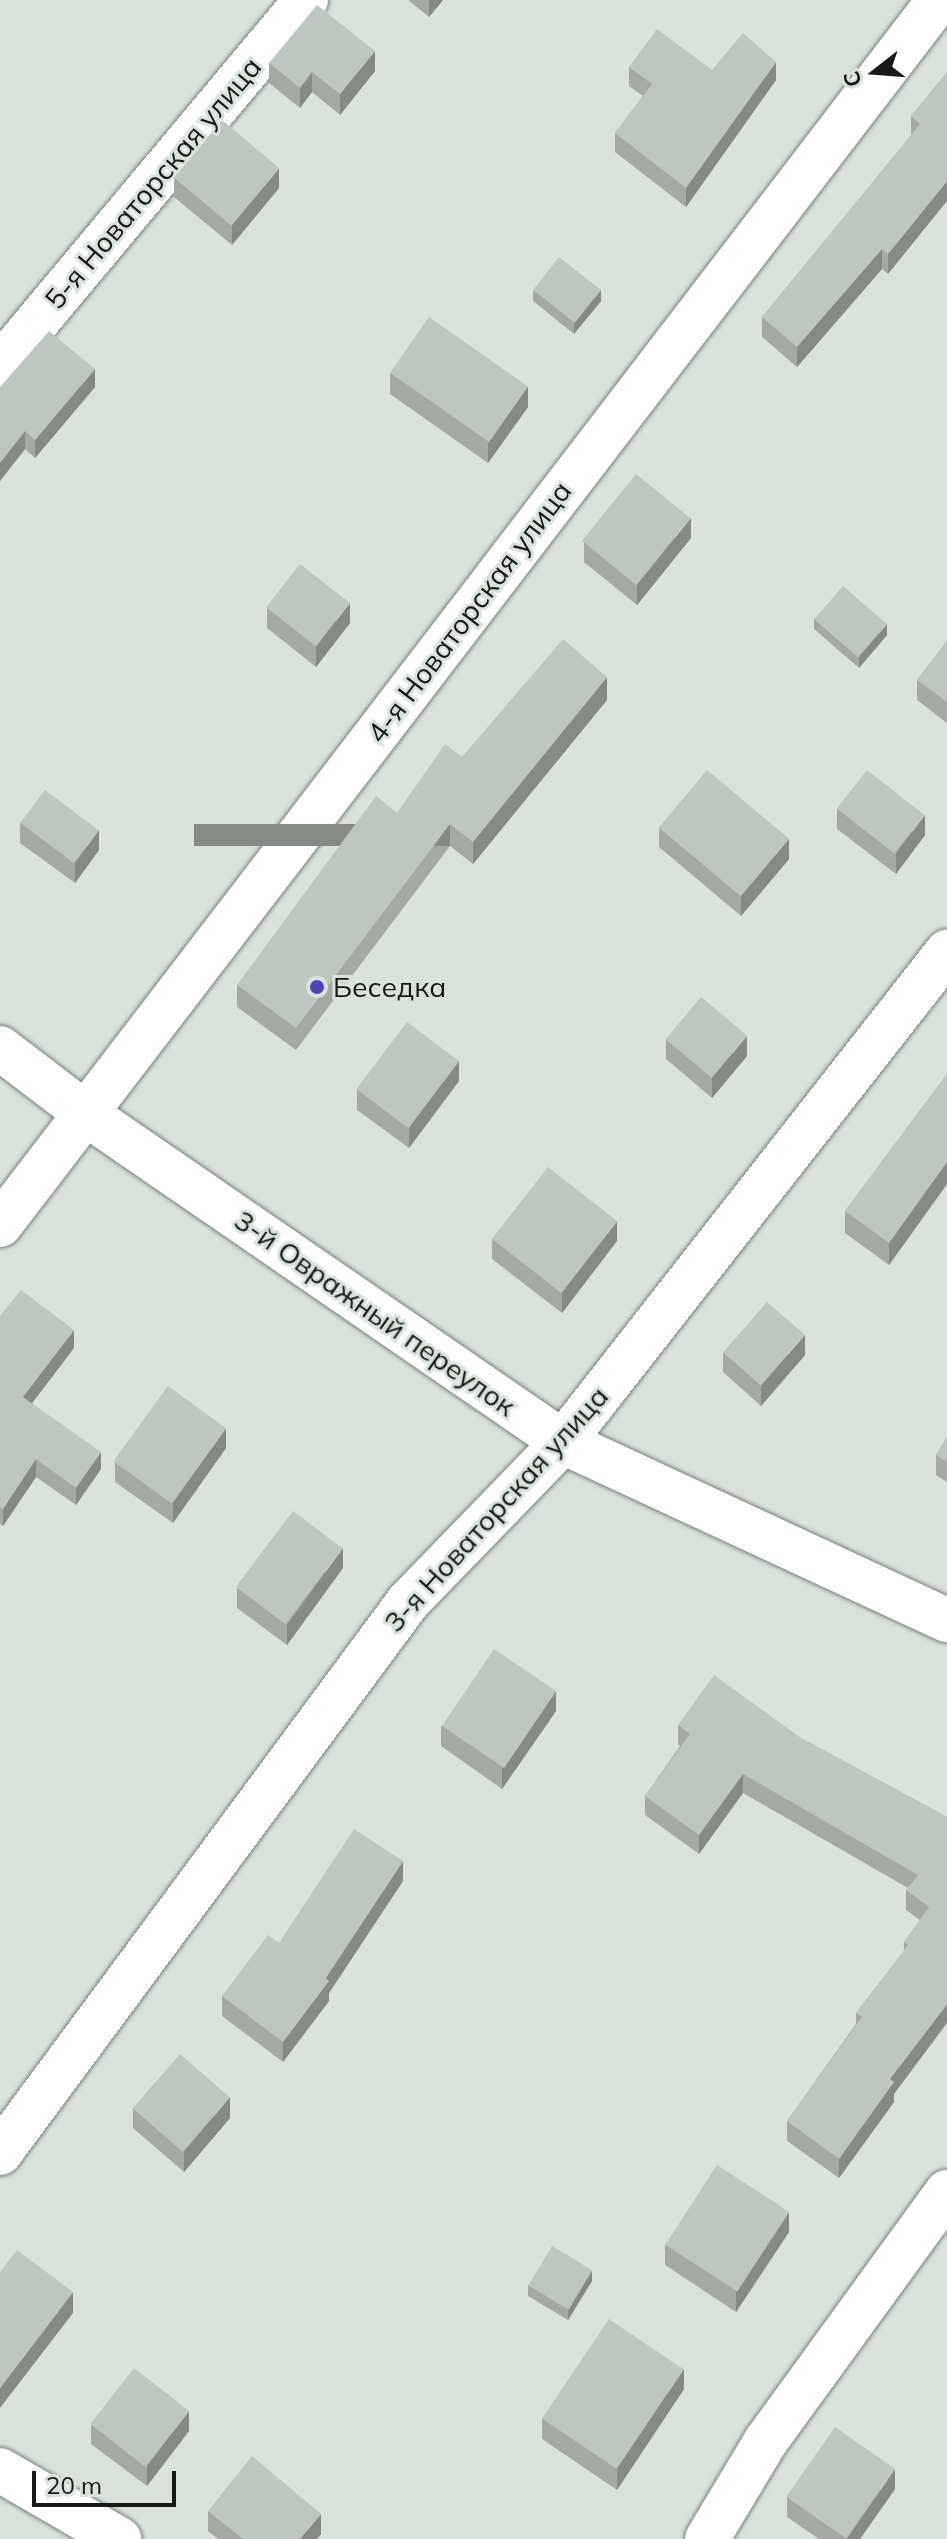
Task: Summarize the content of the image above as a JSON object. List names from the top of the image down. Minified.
{"streets":{"street":["5-я Новаторская улица","4-я Новаторская улица","3-й Овражный переулок","3-я Новаторская улица"]},"crossings":[["4-я Новаторская улица","3-й Овражный переулок"],["3-й Овражный переулок","3-я Новаторская улица"]],"places":["Беседка"],"scale_bar":"20 m","north":"left"}
